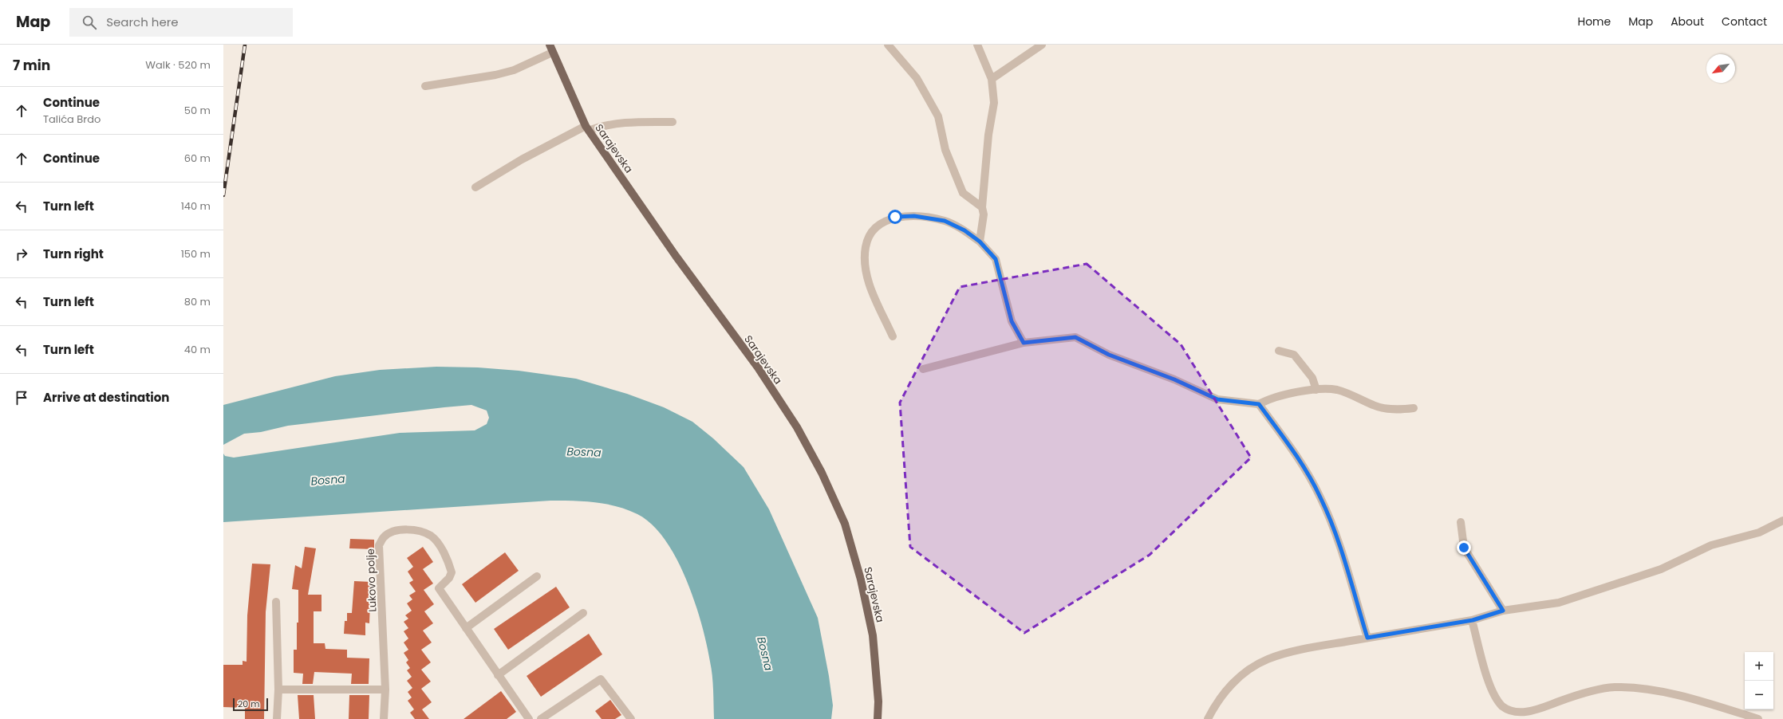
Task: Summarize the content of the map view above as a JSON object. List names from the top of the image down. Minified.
{"streets":{"main road":["Sarajevska"],"street":["Lukovo polje"]},"water":["Bosna"],"scale_bar":"20 m","north":"bottom left","page":{"header":"Map","search":"Search here","nav":["Home","Map","About","Contact"],"heading":["7 min","Walk · 520 m"],"list":[["Continue","Talića Brdo","50 m"],["Continue","60 m"],["Turn left","140 m"],["Turn right","150 m"],["Turn left","80 m"],["Turn left","40 m"],"Arrive at destination"],"map_buttons":["+","−"],"scale":"20 m"}}
